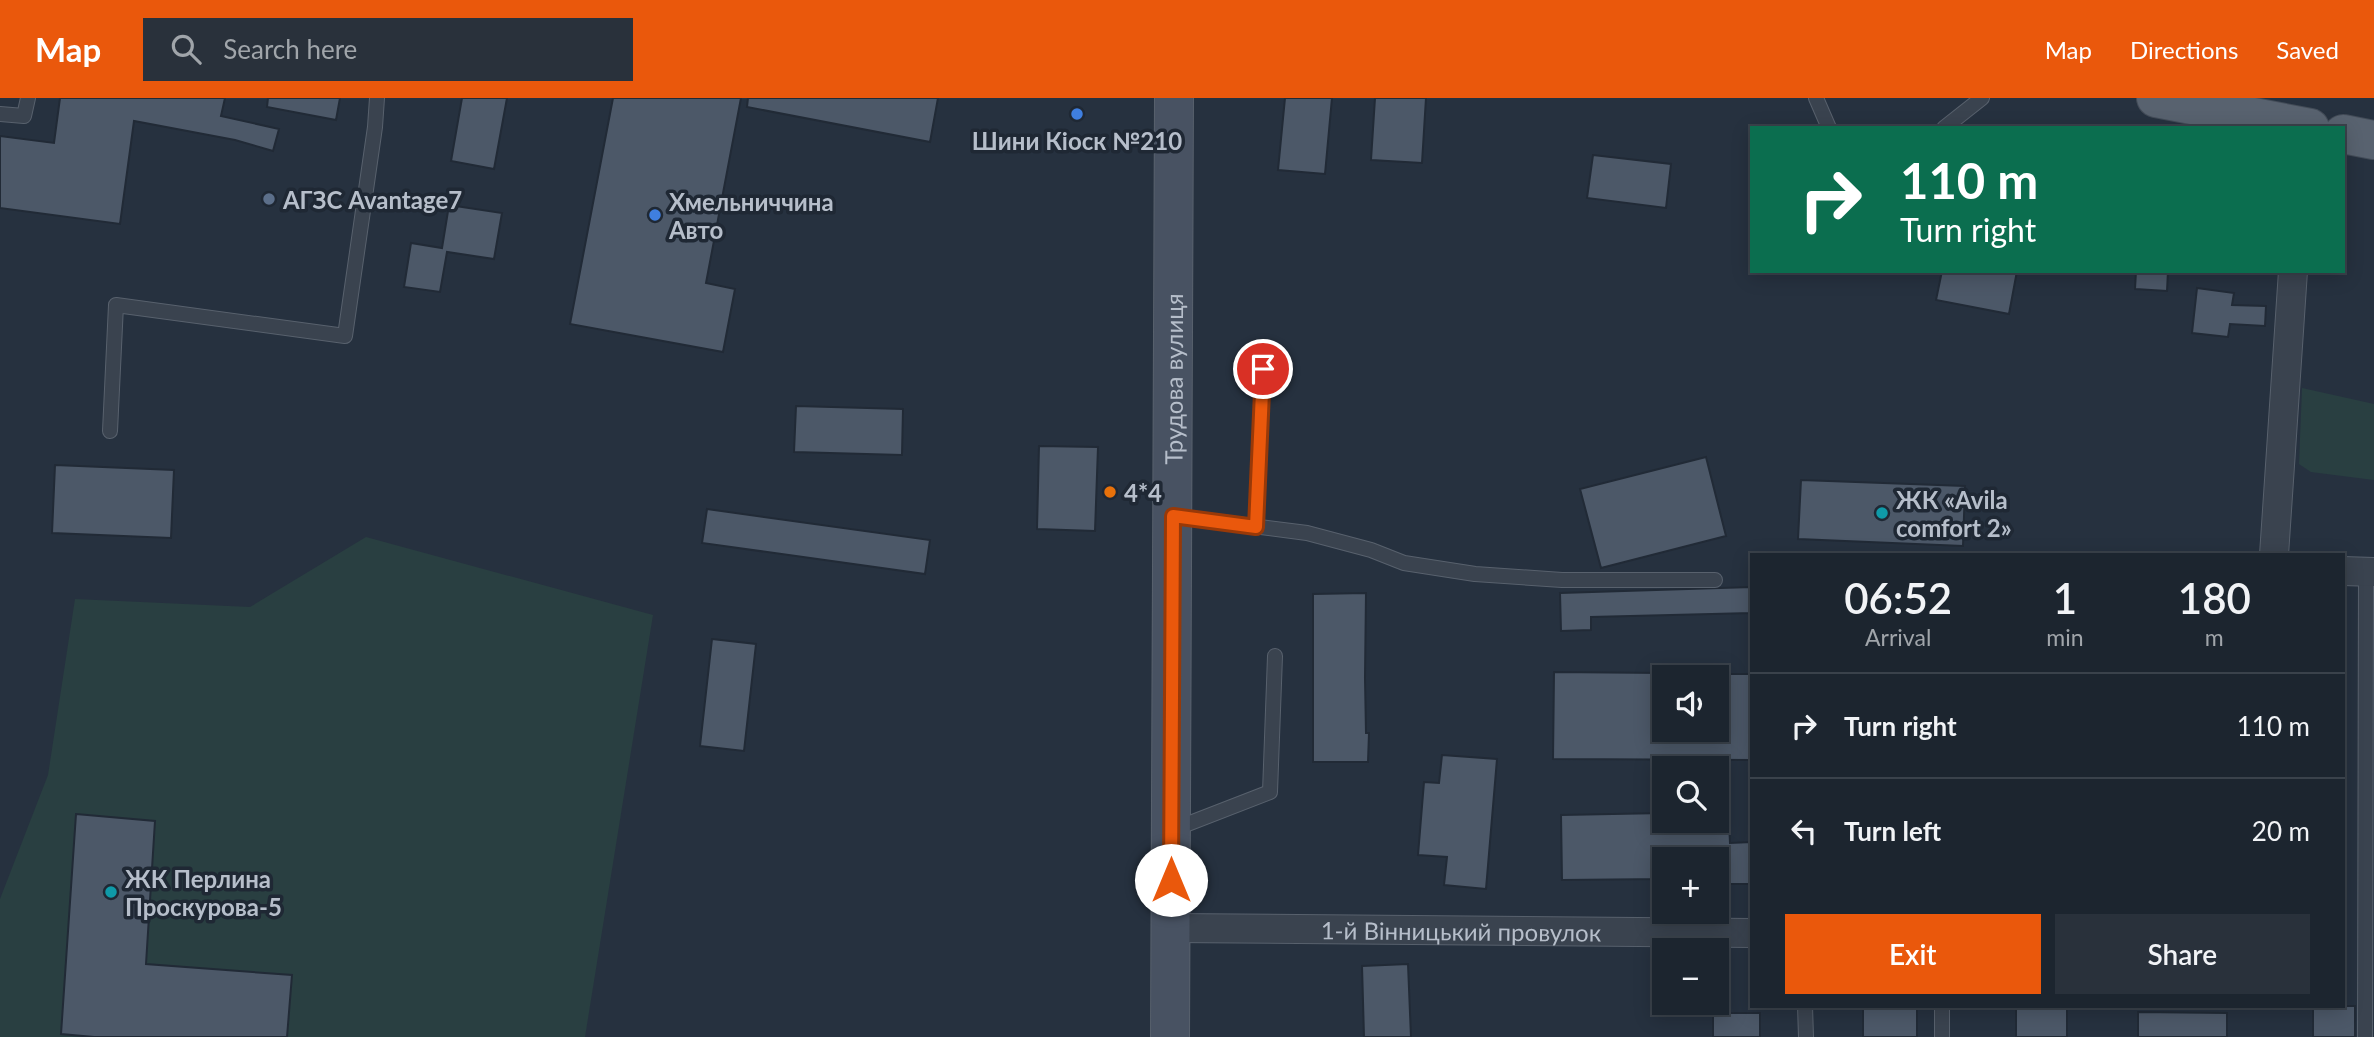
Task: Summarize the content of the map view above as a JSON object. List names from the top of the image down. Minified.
{"streets":{"main road":["Трудова вулиця"],"street":["1-й Вінницький провулок"]},"crossings":[["Трудова вулиця","1-й Вінницький провулок"]],"places":["Шини Кіоск №210","АГЗС Avantage7","Хмельниччина Авто","4*4","ЖК «Avila comfort 2»","ЖК Перлина Проскурова-5"],"page":{"header":"Map","search":"Search here","nav":["Map","Directions","Saved"],"turn":["110 m","Turn right"],"eta":["06:52","Arrival","1","min","180","m"],"map_buttons":["+","−"],"list":[{"name":"Turn right","value":"110 m"},{"name":"Turn left","value":"20 m"}],"buttons":["Exit","Share"]}}
